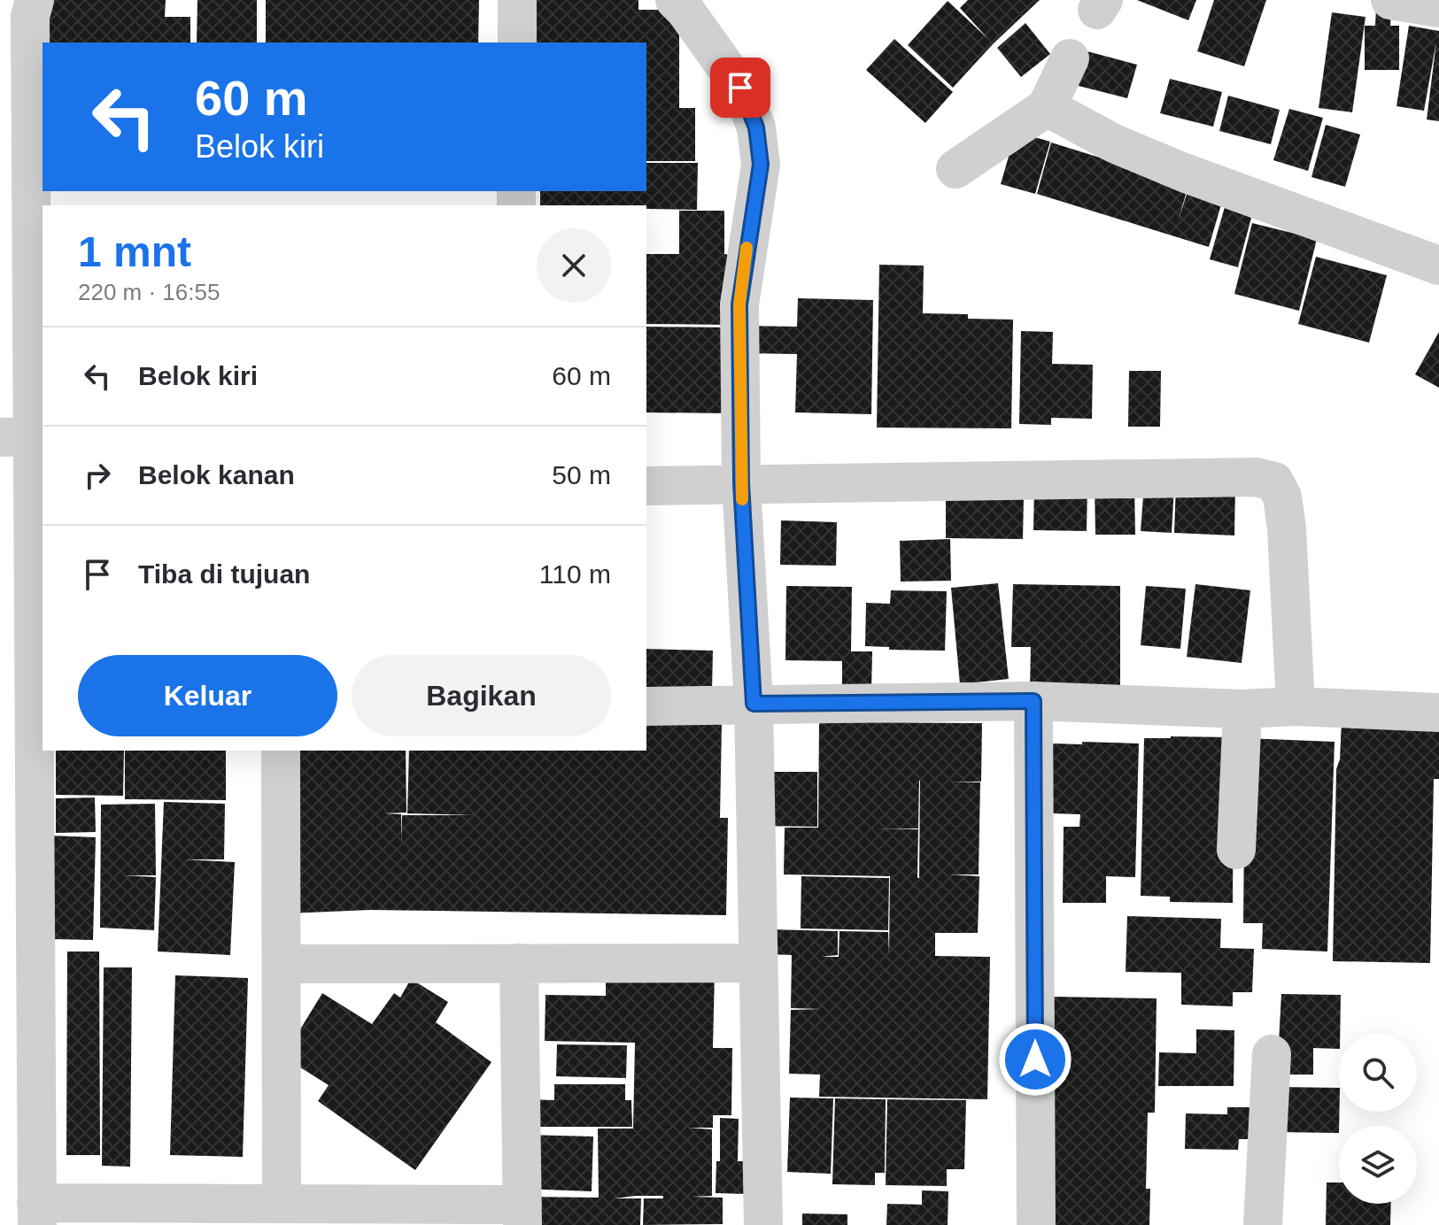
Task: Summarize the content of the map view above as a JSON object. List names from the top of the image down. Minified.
{"page":{"turn":["60 m","Belok kiri"],"heading":["1 mnt","220 m · 16:55"],"list":[{"name":"Belok kiri","value":"60 m"},{"name":"Belok kanan","value":"50 m"},{"name":"Tiba di tujuan","value":"110 m"}],"buttons":["Keluar","Bagikan"]}}
